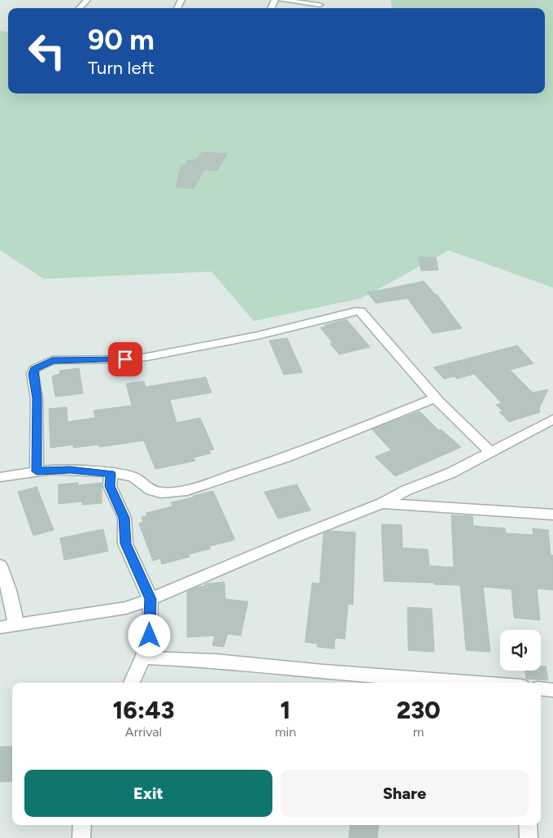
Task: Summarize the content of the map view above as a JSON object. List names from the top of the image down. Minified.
{"page":{"turn":["90 m","Turn left"],"eta":["16:43","Arrival","1","min","230","m"],"buttons":["Exit","Share"]}}
